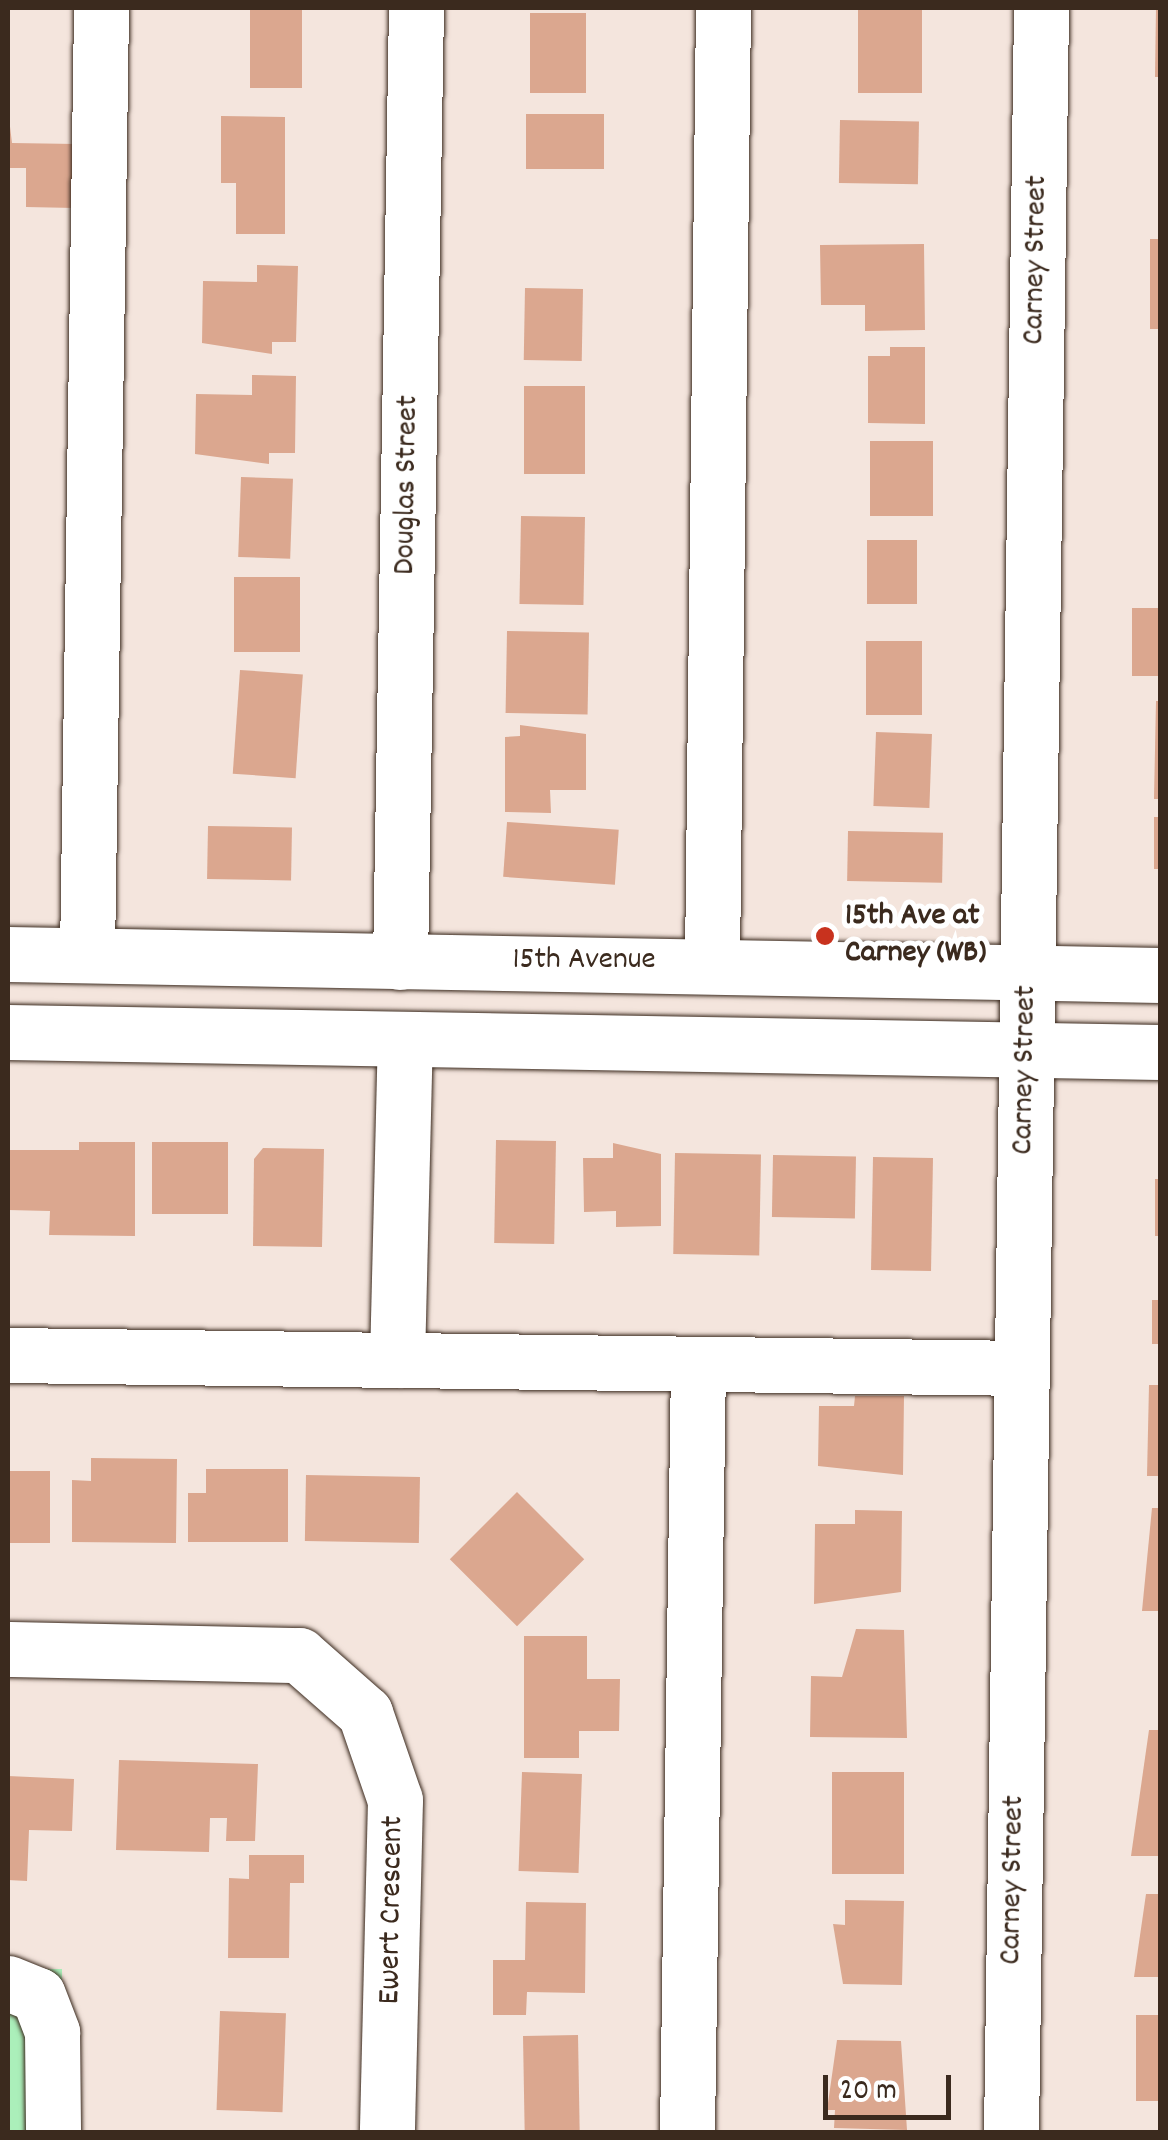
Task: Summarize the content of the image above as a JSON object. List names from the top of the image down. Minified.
{"streets":{"street":["Carney Street","Douglas Street","15th Avenue","Ewert Crescent"]},"crossings":[["Carney Street","15th Avenue"],["Douglas Street","15th Avenue"]],"places":["15th Ave at Carney (WB)"],"scale_bar":"20 m"}
